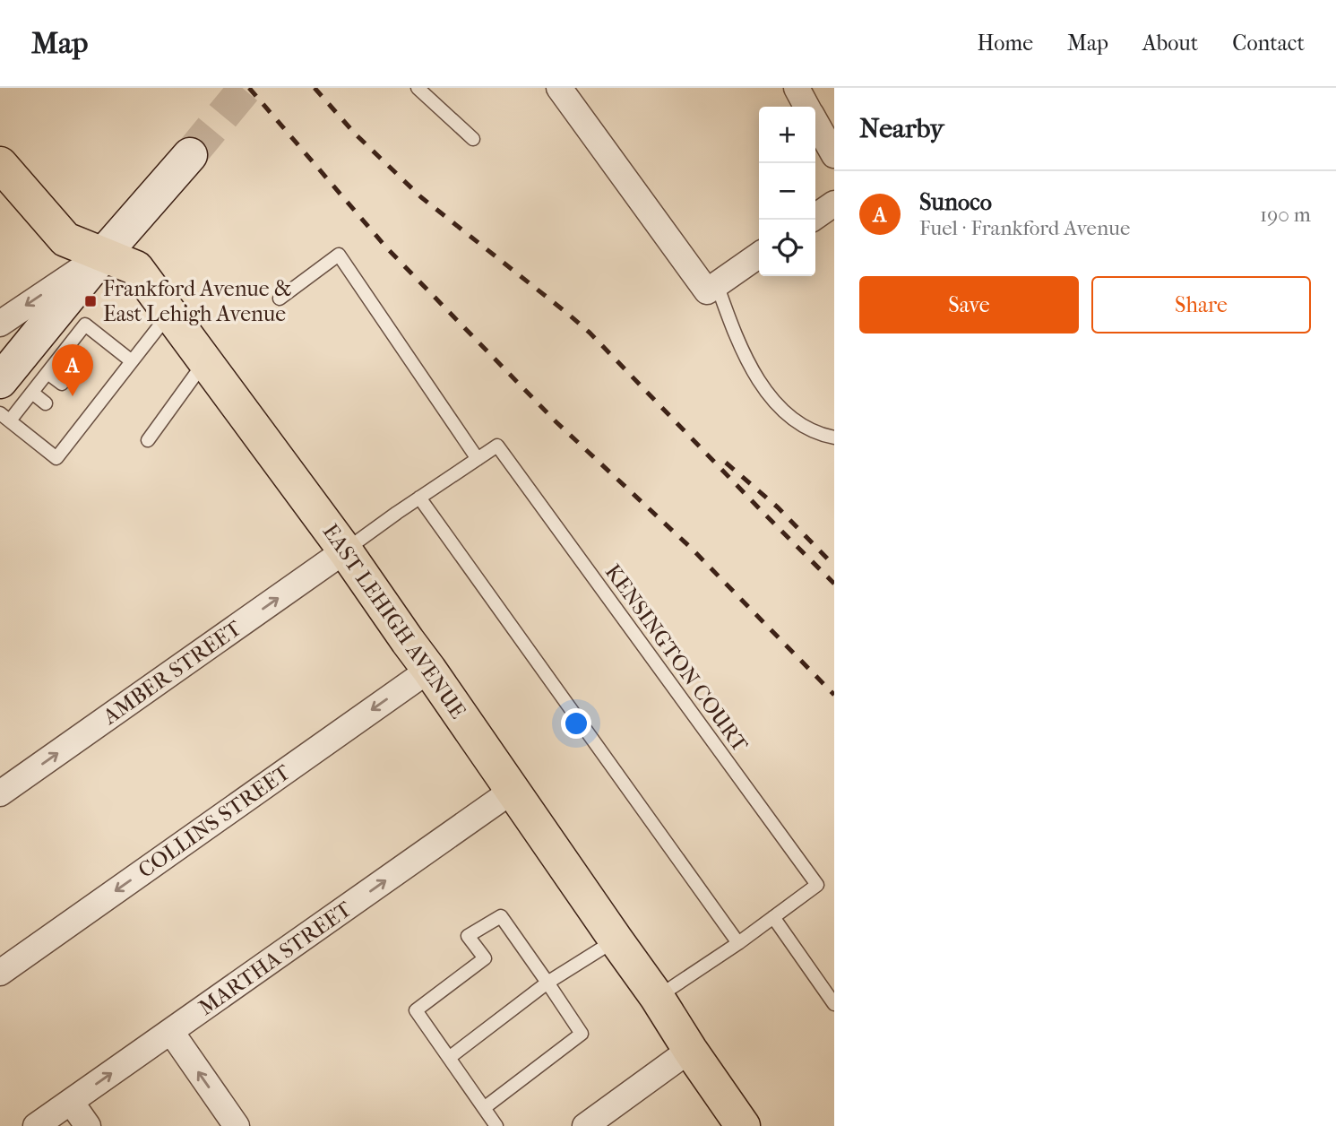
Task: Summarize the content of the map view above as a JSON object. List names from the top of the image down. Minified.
{"streets":{"main road":["EAST LEHIGH AVENUE"],"street":["AMBER STREET","COLLINS STREET","MARTHA STREET"],"lane":["KENSINGTON COURT"]},"crossings":[["EAST LEHIGH AVENUE","KENSINGTON COURT"],["EAST LEHIGH AVENUE","AMBER STREET"],["EAST LEHIGH AVENUE","COLLINS STREET"],["EAST LEHIGH AVENUE","MARTHA STREET"],["KENSINGTON COURT","AMBER STREET"]],"one_way":["AMBER STREET","COLLINS STREET","MARTHA STREET"],"places":{"transit":["Frankford Avenue & East Lehigh Avenue"]},"page":{"header":"Map","nav":["Home","Map","About","Contact"],"heading":"Nearby","map_buttons":["+","−"],"list":[{"mark":"A","name":"Sunoco","note":"Fuel · Frankford Avenue","value":"190 m"}],"buttons":["Save","Share"],"pins":"A"}}
